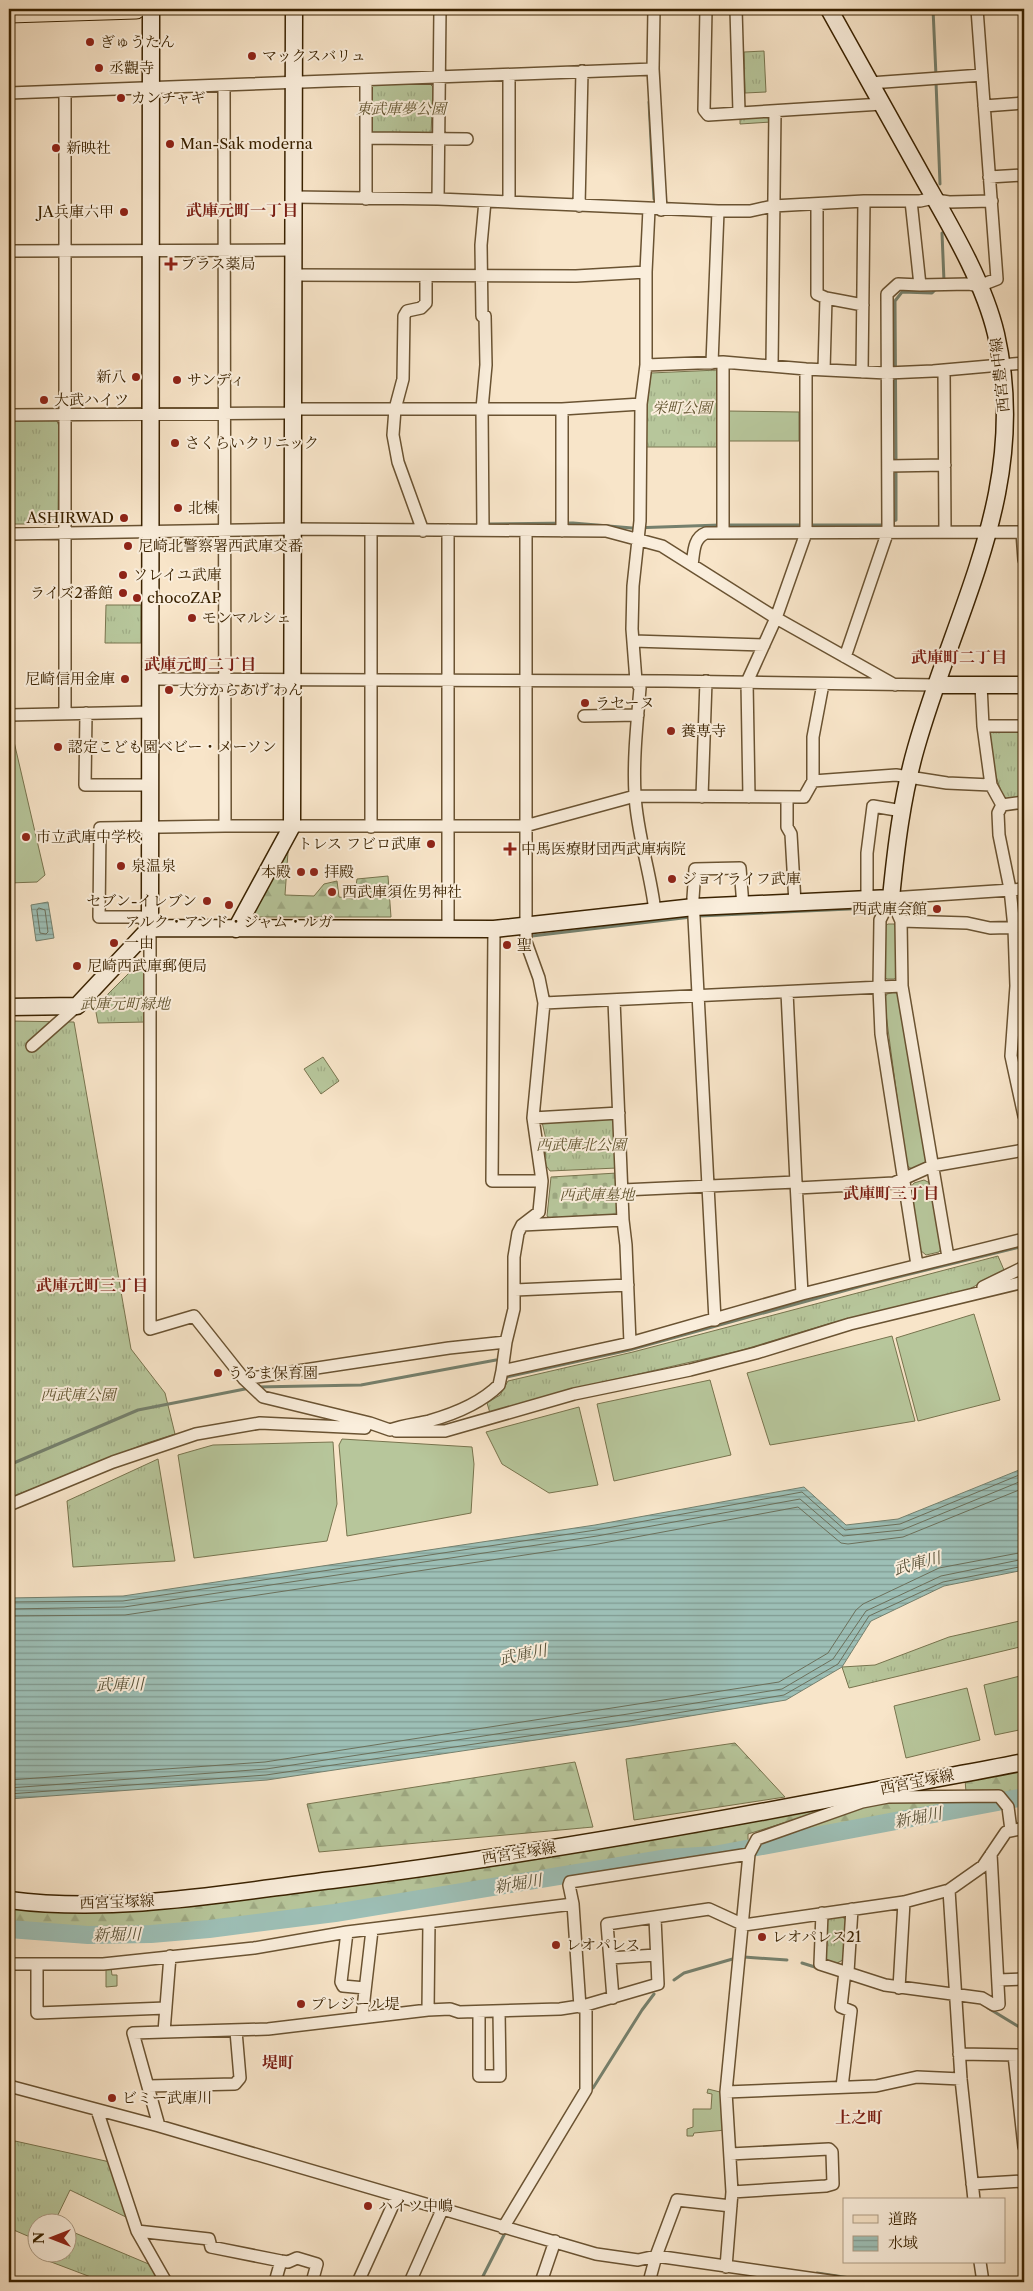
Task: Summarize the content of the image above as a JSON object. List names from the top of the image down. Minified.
{"streets":{"street":["西宮豊中線","西宮宝塚線"]},"districts":["武庫元町一丁目","武庫町二丁目","武庫元町二丁目","武庫町三丁目","武庫元町三丁目","堤町","上之町"],"water":["武庫川","新堀川"],"parks":["東武庫夢公園","栄町公園","武庫元町緑地","西武庫北公園","西武庫墓地","西武庫公園"],"places":{"other":["ぎゅうたん","マックスバリュ","丞觀寺","カンチャギ","Man-Sak moderna","新映社","JA兵庫六甲","新八","サンディ","大武ハイツ","さくらいクリニック","北棟","ASHIRWAD","尼崎北警察署西武庫交番","ソレイユ武庫","ライズ2番館","chocoZAP","モンマルシェ","尼崎信用金庫","大分からあげ わん","ラセーヌ","養専寺","認定こども園ベビー・メーソン","市立武庫中学校","トレス フビロ武庫","泉温泉","本殿","拝殿","ジョイライフ武庫","西武庫須佐男神社","セブン-イレブン","アルク・アンド・ジャム・ルガ","西武庫会館","一由","聖","尼崎西武庫郵便局","うるま保育園","レオパレス21","レオパレス","プレジール堤","ビミー武庫川","ハイツ中嶋"],"health":["プラス薬局","中馬医療財団西武庫病院"]},"legend":["道路","水域"],"north":"left"}
